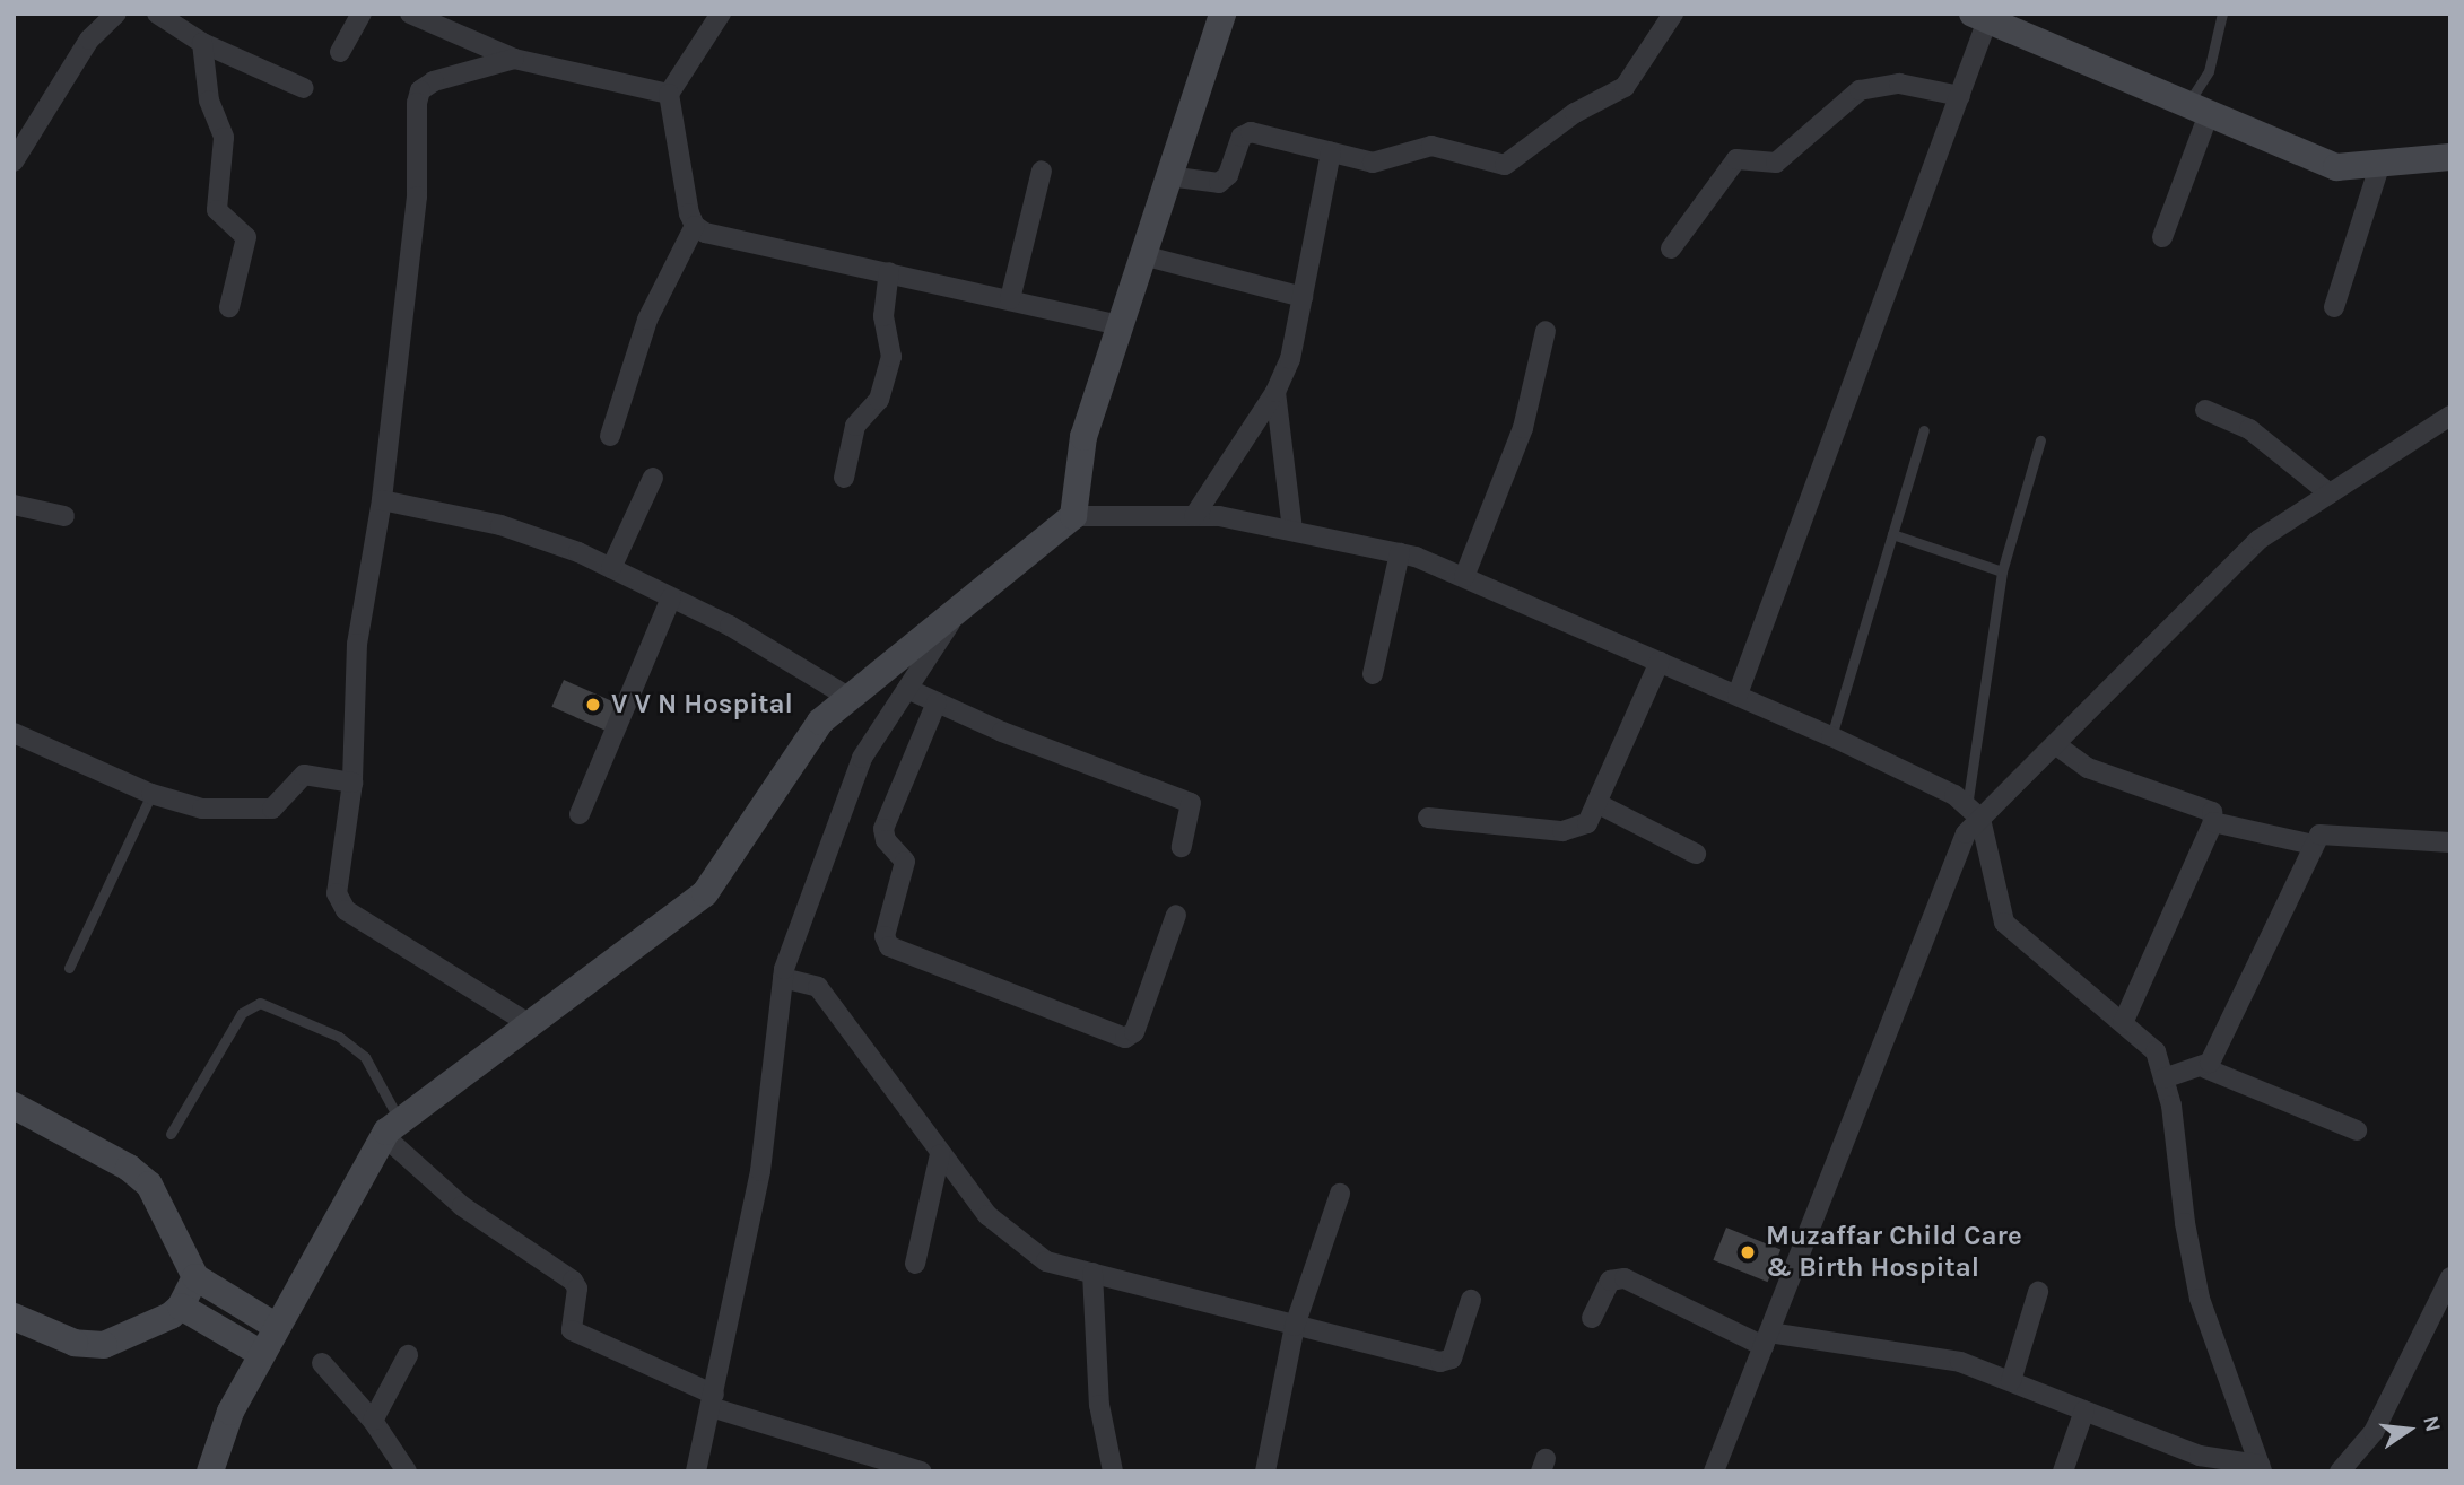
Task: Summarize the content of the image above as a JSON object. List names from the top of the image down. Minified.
{"places":["V V N Hospital","Muzaffar Child Care & Birth Hospital"],"north":"right"}
